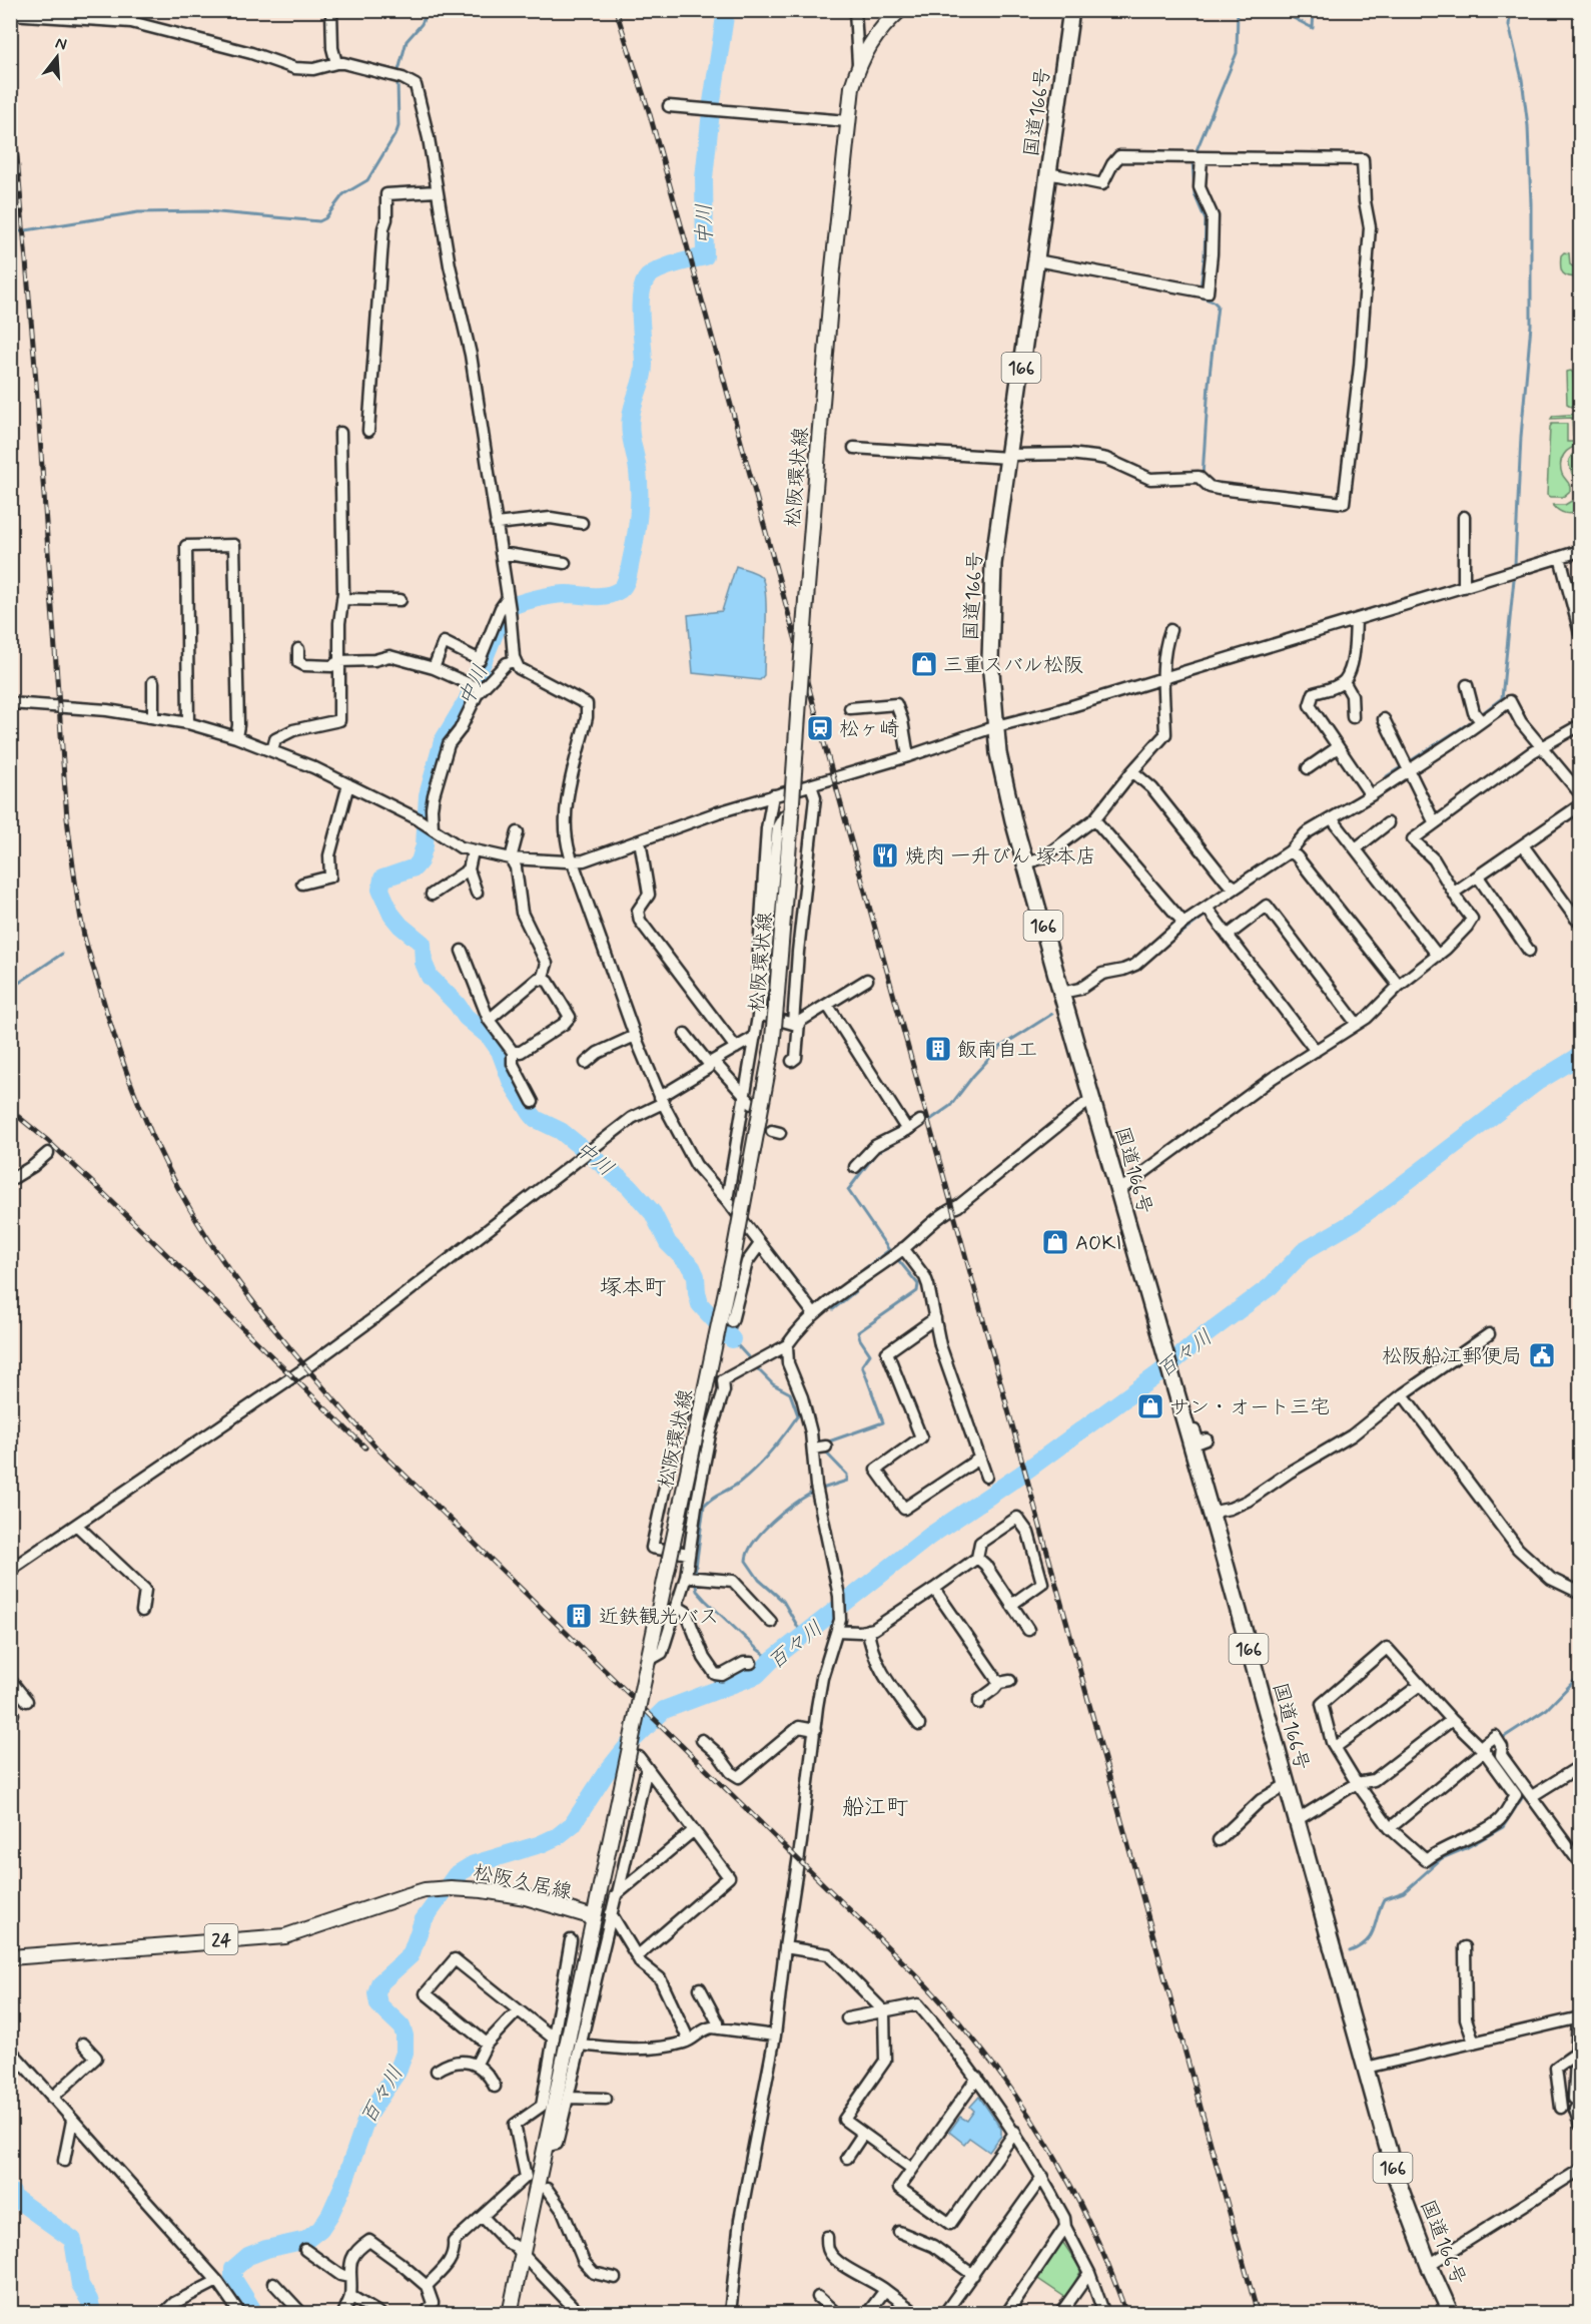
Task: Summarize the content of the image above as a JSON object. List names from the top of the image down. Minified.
{"streets":{"highway":["国道166号","166"],"main road":["松阪環状線","松阪久居線","24"]},"crossings":[["松阪環状線","松阪久居線"]],"districts":["塚本町","船江町"],"water":["中川","百々川"],"places":{"shop":["三重スバル松阪","AOKI","サン・オート三宅"],"station":["松ヶ崎"],"restaurant":["焼肉 一升びん 塚本店"],"building":["飯南自工","近鉄観光バス"],"public building":["松阪船江郵便局"]},"north":"top"}
